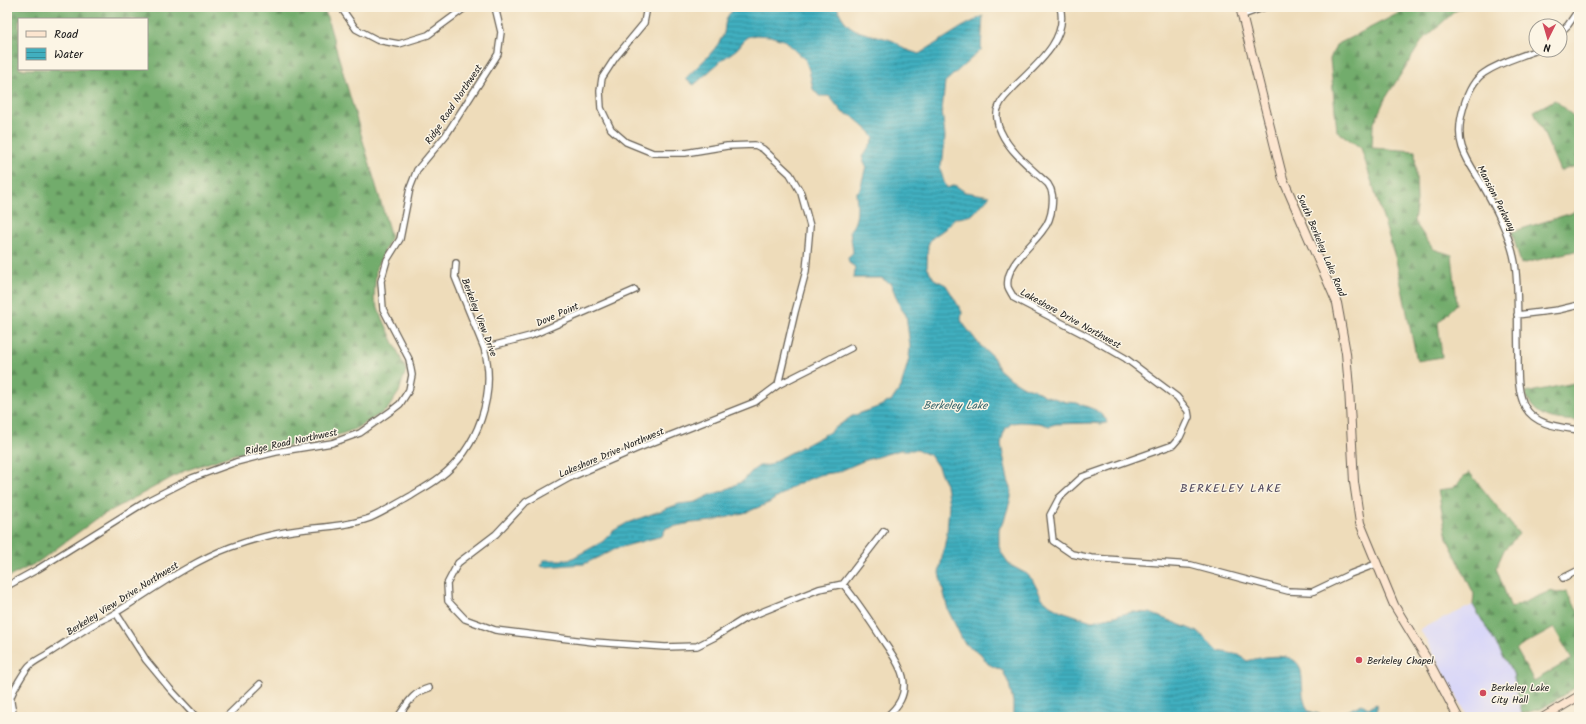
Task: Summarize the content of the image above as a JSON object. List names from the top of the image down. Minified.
{"streets":{"street":["Ridge Road Northwest","Mansion Parkway","South Berkeley Lake Road","Dove Point","Berkeley View Drive","Lakeshore Drive Northwest","Berkeley View Drive Northwest"]},"crossings":[["South Berkeley Lake Road","Lakeshore Drive Northwest"],["Dove Point","Berkeley View Drive"],["Berkeley View Drive","Berkeley View Drive Northwest"]],"districts":["BERKELEY LAKE"],"water":["Berkeley Lake"],"places":["Berkeley Chapel","Berkeley Lake City Hall"],"legend":["Road","Water"],"north":"bottom"}
